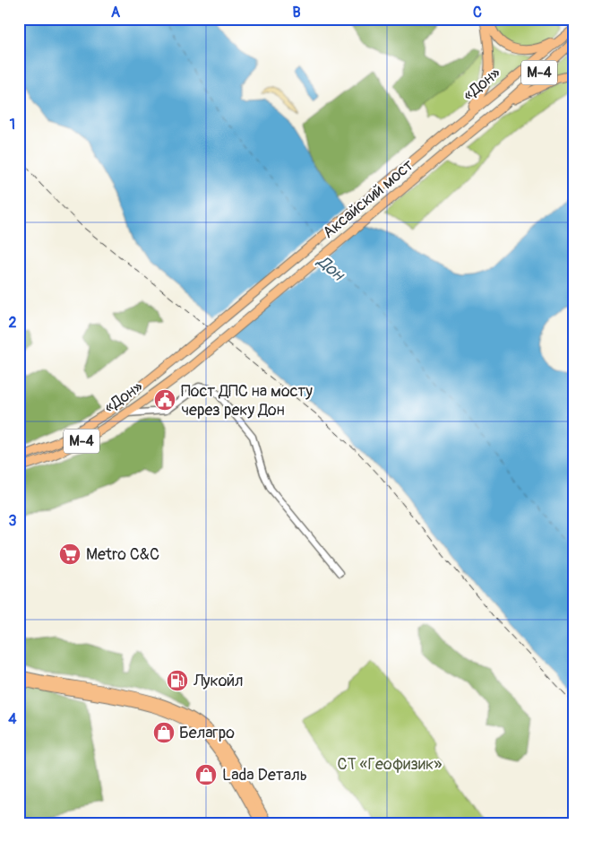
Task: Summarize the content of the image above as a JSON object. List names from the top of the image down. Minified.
{"streets":{"main road":["М-4","«Дон»","Аксайский мост"]},"crossings":[["«Дон»","Аксайский мост"]],"water":["Дон"],"parks":["СТ «Геофизик»"],"places":{"public building":["Пост ДПС на мосту через реку Дон"],"supermarket":["Metro C&C"],"fuel station":["Лукойл"],"shop":["Белагро","Lada Dеталь"]},"grid":{"columns":["A","B","C"],"rows":["1","2","3","4"]}}
